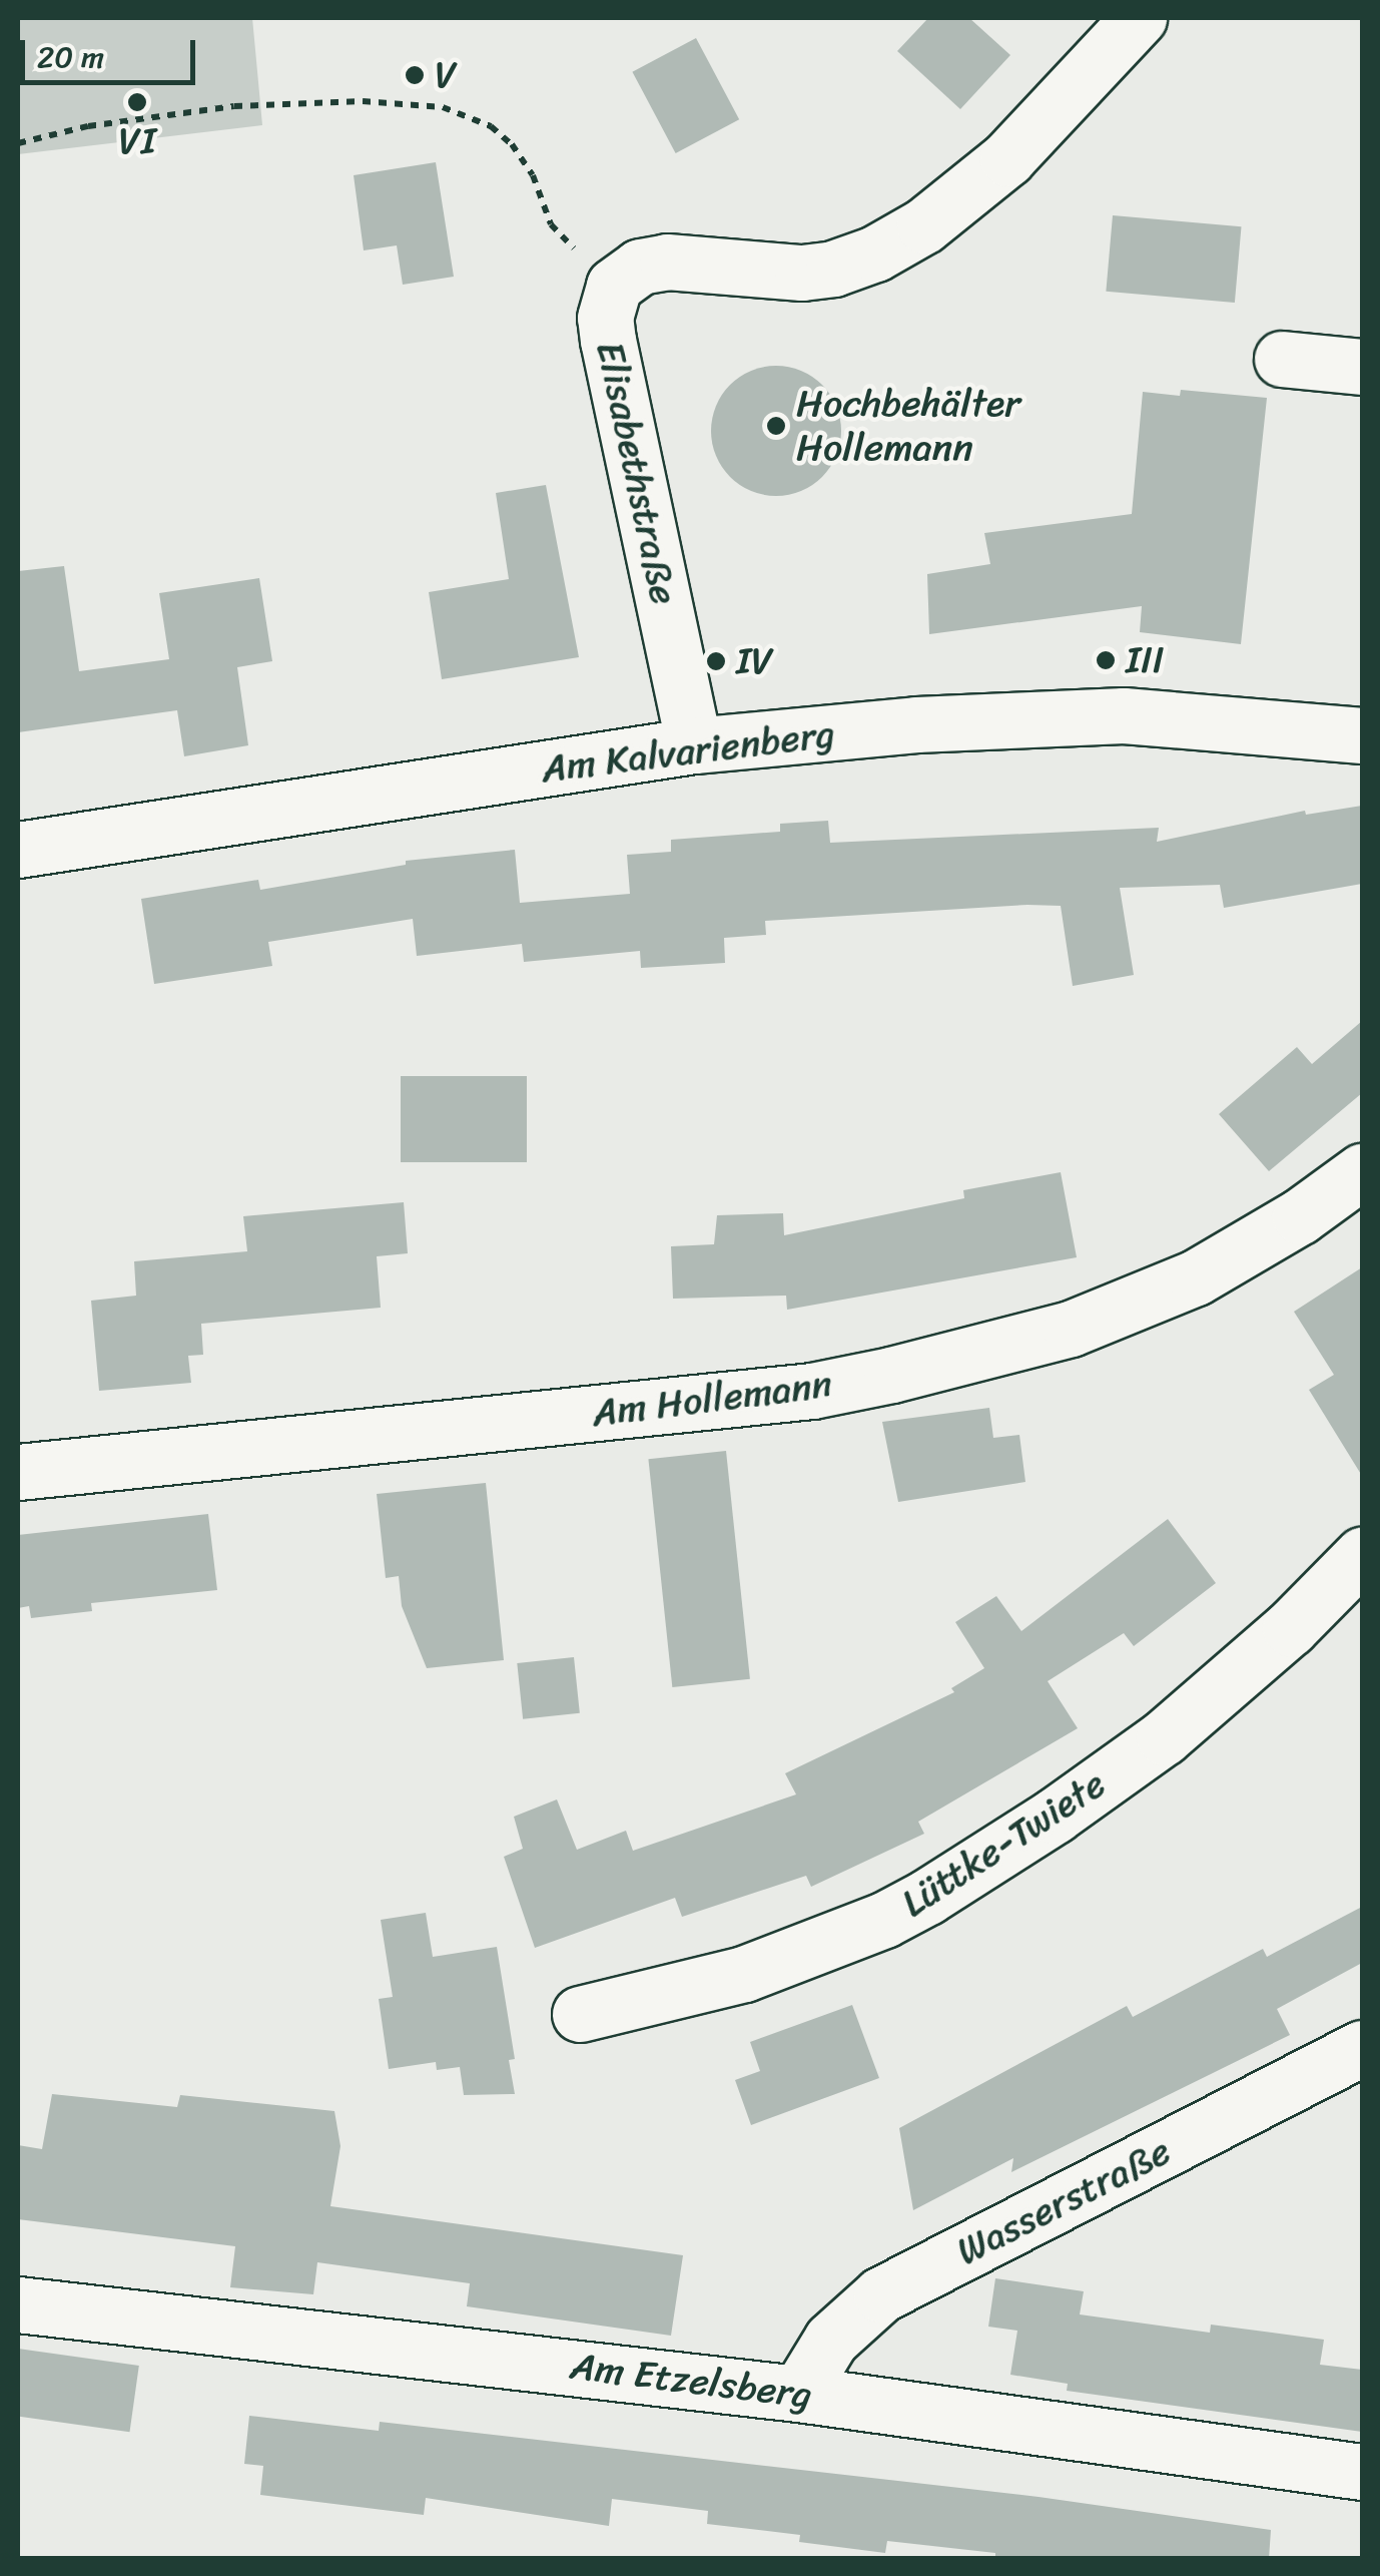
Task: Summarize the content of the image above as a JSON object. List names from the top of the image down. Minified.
{"streets":{"street":["Elisabethstraße","Am Kalvarienberg","Am Hollemann","Lüttke-Twiete","Wasserstraße","Am Etzelsberg"]},"crossings":[["Elisabethstraße","Am Kalvarienberg"],["Wasserstraße","Am Etzelsberg"]],"places":["V","VI","Hochbehälter Hollemann","III","IV"],"scale_bar":"20 m"}
